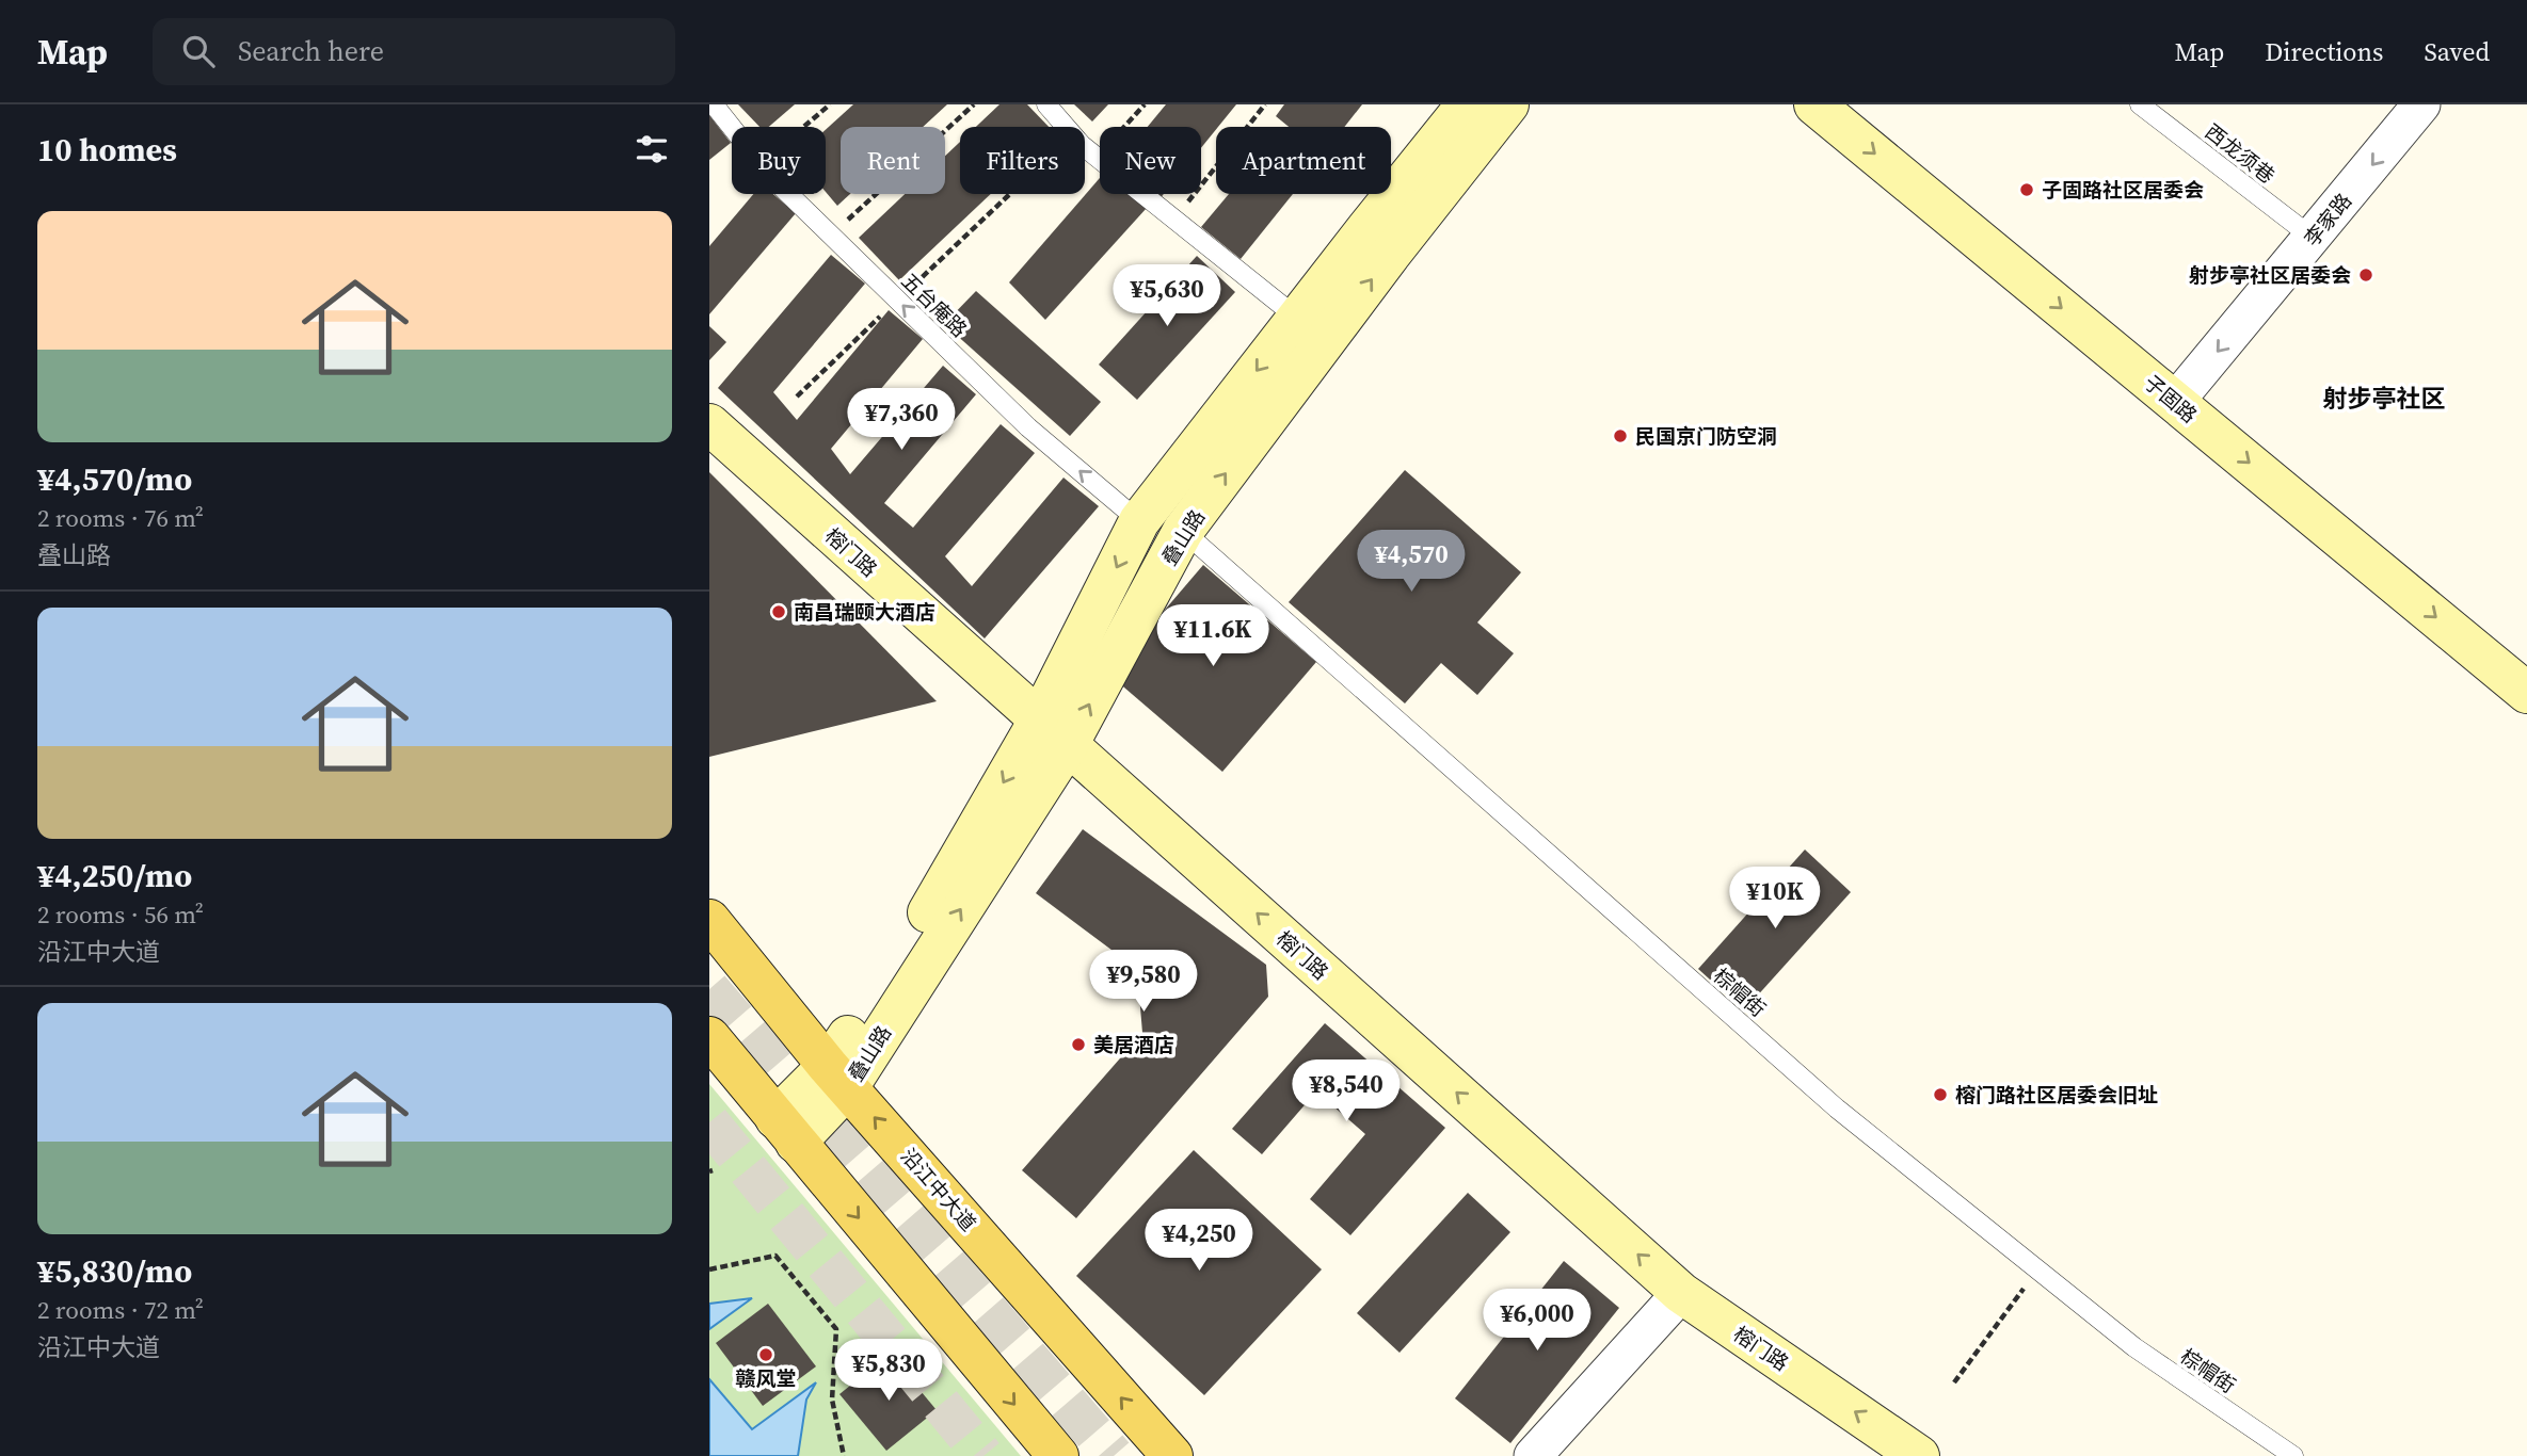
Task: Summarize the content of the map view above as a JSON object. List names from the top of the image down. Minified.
{"streets":{"main road":["沿江中大道"],"street":["李家路","子固路","叠山路","榕门路"],"lane":["西龙须巷","五台庵路","棕帽街"]},"crossings":[["西龙须巷","李家路"],["李家路","子固路"],["五台庵路","叠山路"],["叠山路","榕门路"],["叠山路","棕帽街"],["叠山路","沿江中大道"]],"one_way":["李家路","五台庵路","子固路","榕门路"],"districts":["射步亭社区"],"places":["子固路社区居委会","射步亭社区居委会","民国京门防空洞","南昌瑞颐大酒店","美居酒店","榕门路社区居委会旧址","赣风堂"],"page":{"header":"Map","search":"Search here","nav":["Map","Directions","Saved"],"heading":"10 homes","chip":["Buy","Rent","Filters","New","Apartment"],"list":[{"name":"¥4,570/mo","note":"2 rooms · 76 m² · 叠山路"},{"name":"¥4,250/mo","note":"2 rooms · 56 m² · 沿江中大道"},{"name":"¥5,830/mo","note":"2 rooms · 72 m² · 沿江中大道"}],"price":["¥5,630","¥7,360","¥4,570","¥11.6K","¥10K","¥9,580","¥8,540","¥4,250","¥6,000","¥5,830"]}}
